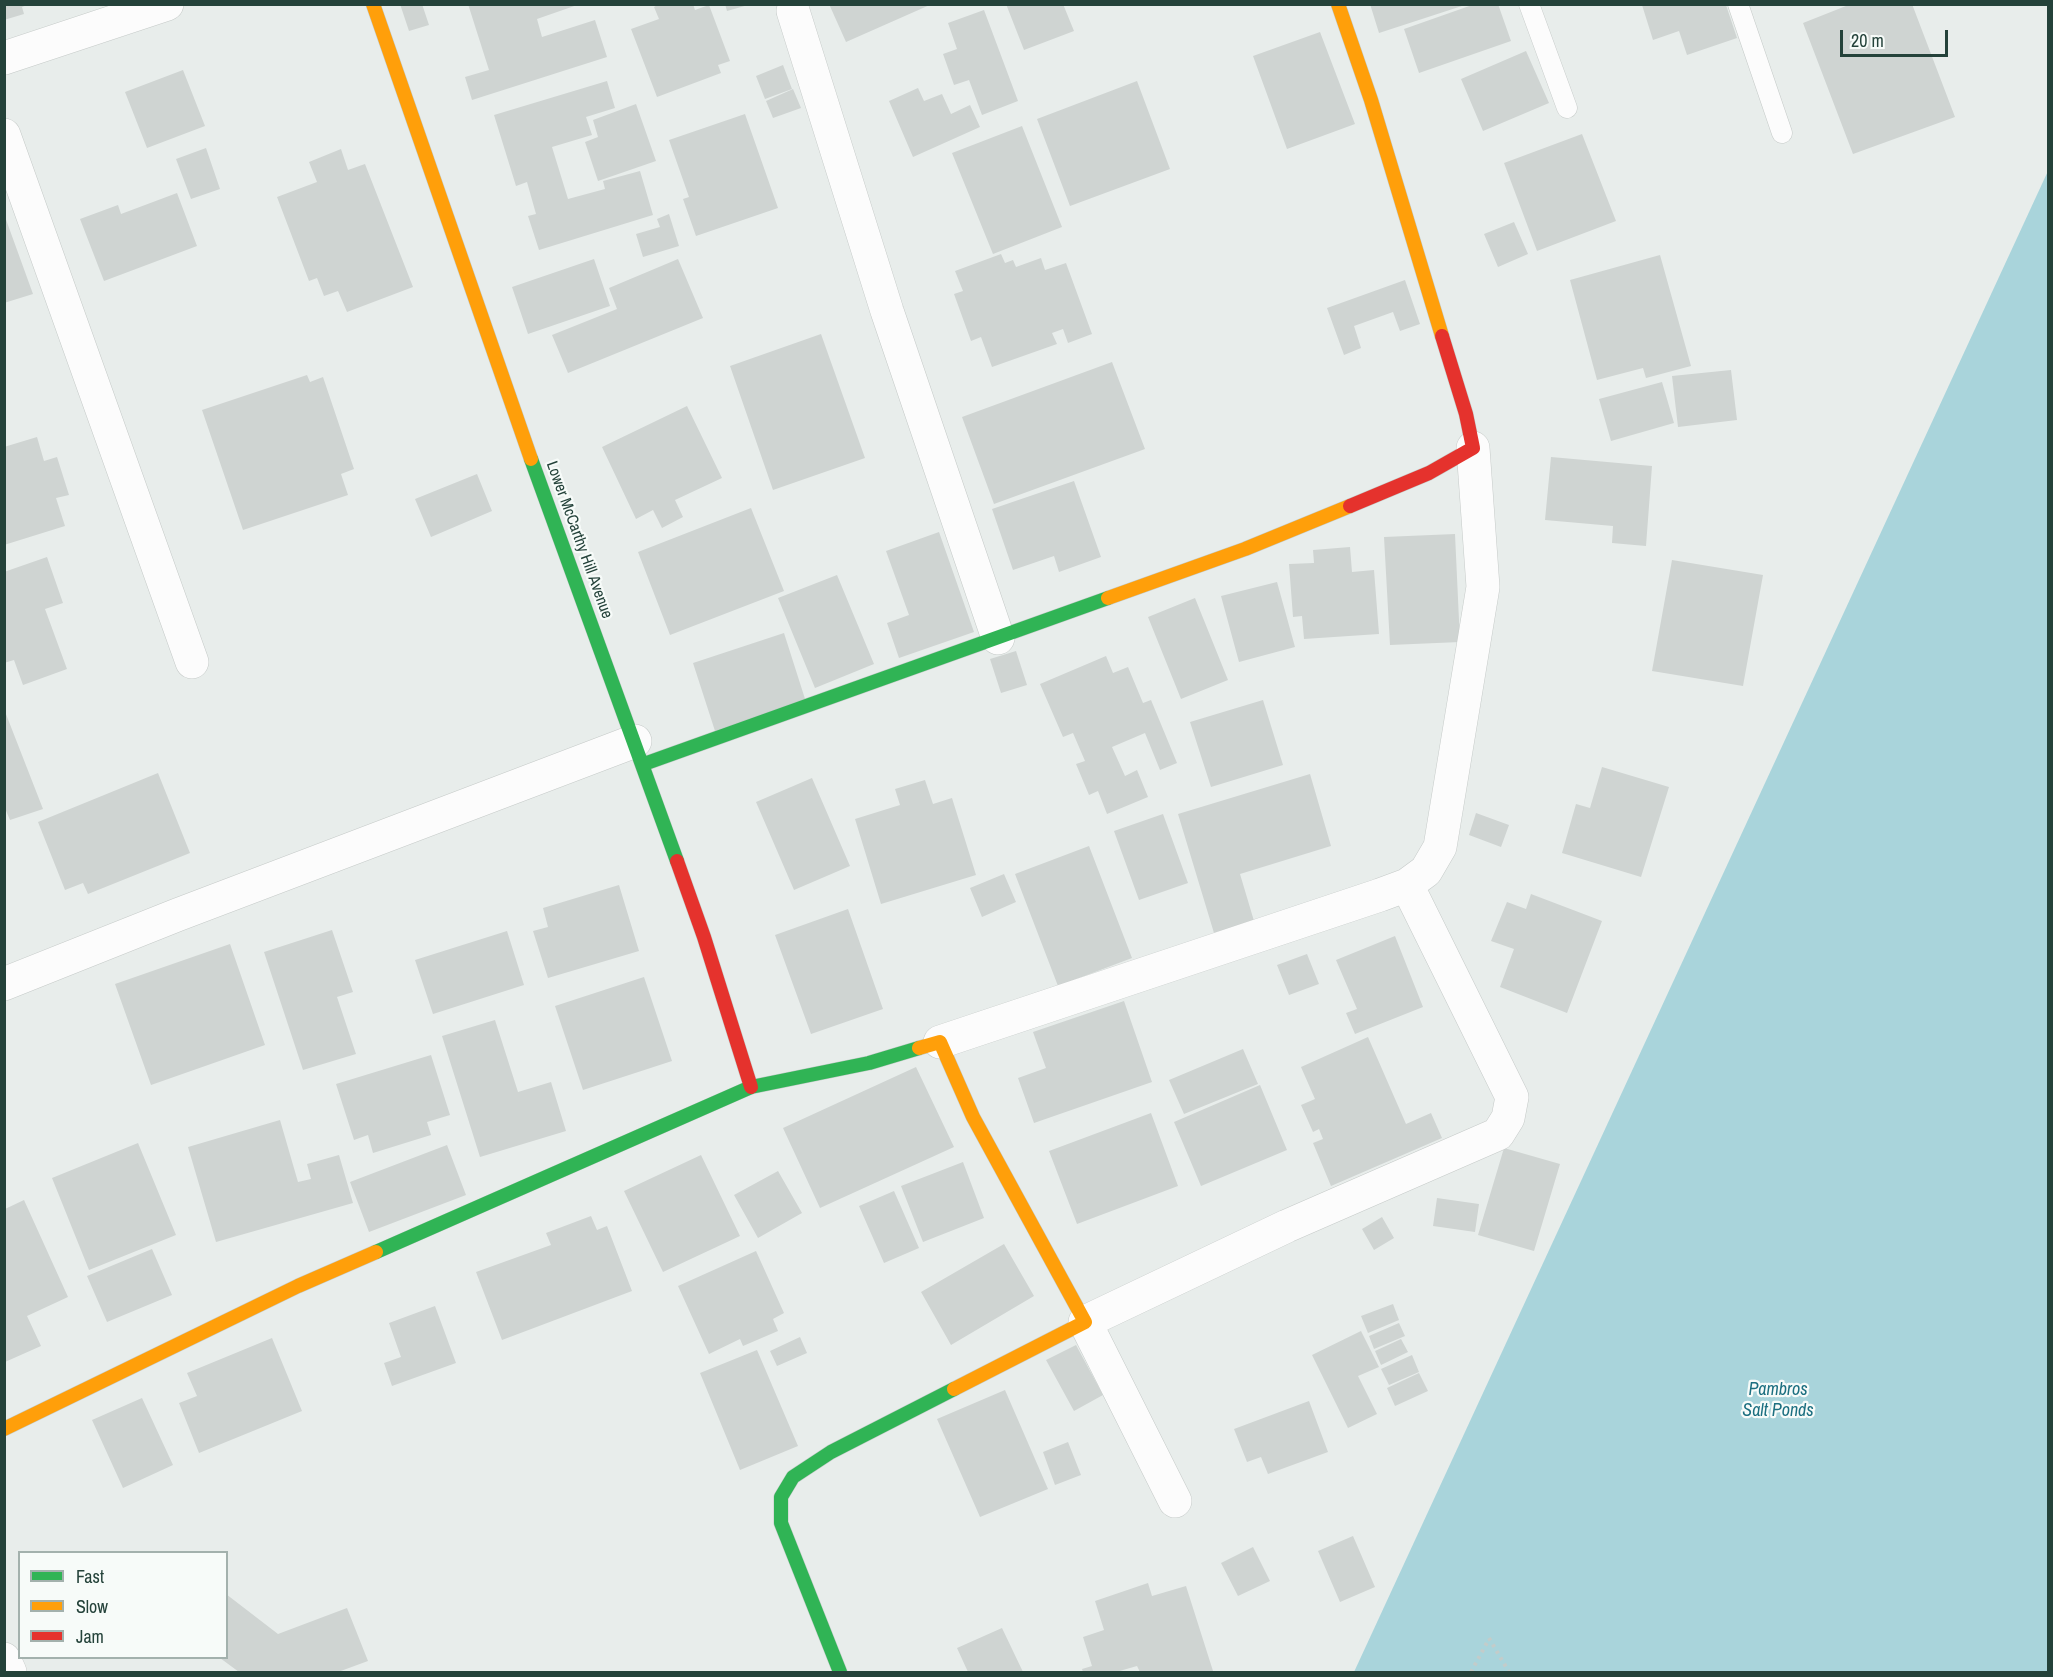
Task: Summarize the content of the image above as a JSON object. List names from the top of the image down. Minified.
{"streets":{"street":["Lower McCarthy Hill Avenue"]},"water":["Pambros Salt Ponds"],"legend":["Fast","Slow","Jam"],"scale_bar":"20 m"}
